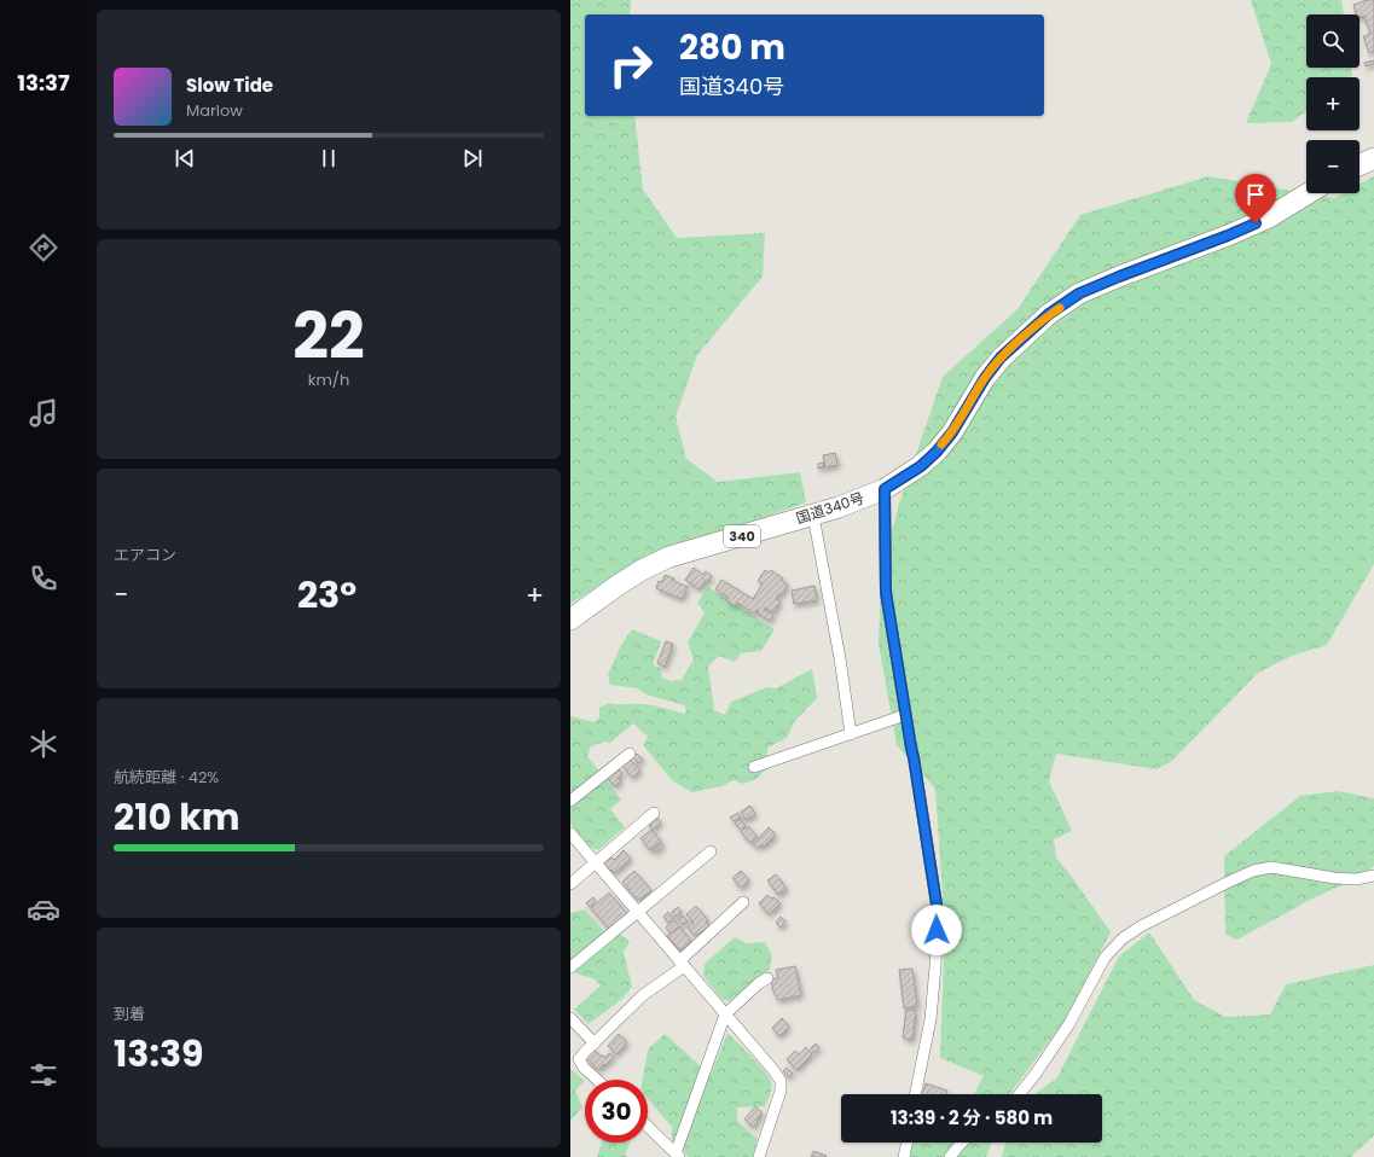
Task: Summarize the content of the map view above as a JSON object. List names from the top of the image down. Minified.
{"streets":{"highway":["国道340号","340"]},"page":{"tabs":"13:37","map_buttons":["+","−"],"turn":["280 m","国道340号"],"song":["Slow Tide","Marlow"],"tile":[["22","km/h"],"エアコン",["航続距離 · 42%","210 km"],["到着","13:39"]],"heat":["−","23°","+"],"limit":"30","trip":"13:39 · 2 分 · 580 m"}}
